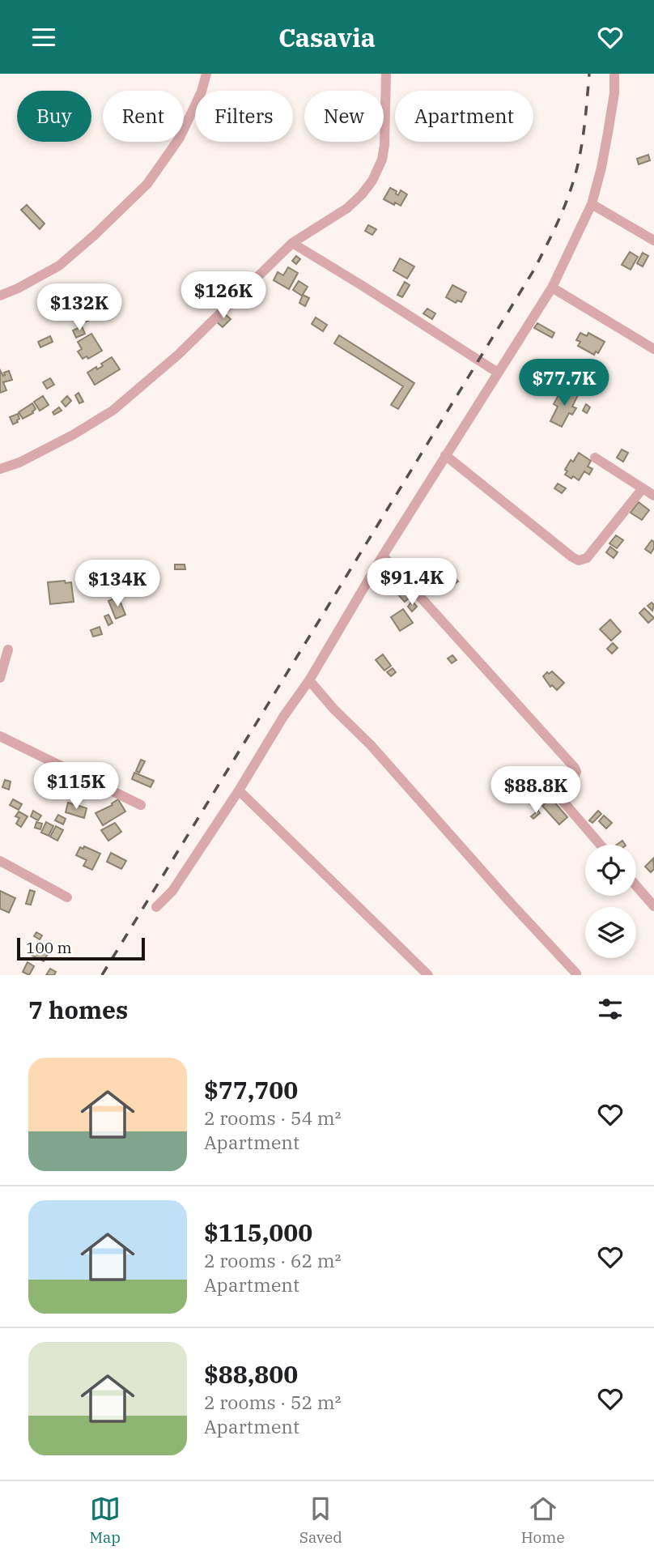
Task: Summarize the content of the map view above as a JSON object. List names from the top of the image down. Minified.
{"scale_bar":"100 m","page":{"header":"Casavia","chip":["Buy","Rent","Filters","New","Apartment"],"price":["$126K","$132K","$77.7K","$91.4K","$134K","$115K","$88.8K"],"scale":"100 m","heading":"7 homes","list":[{"name":"$77,700","note":"2 rooms · 54 m² · Apartment"},{"name":"$115,000","note":"2 rooms · 62 m² · Apartment"},{"name":"$88,800","note":"2 rooms · 52 m² · Apartment"}],"tabs":["Map","Saved","Home"]}}
